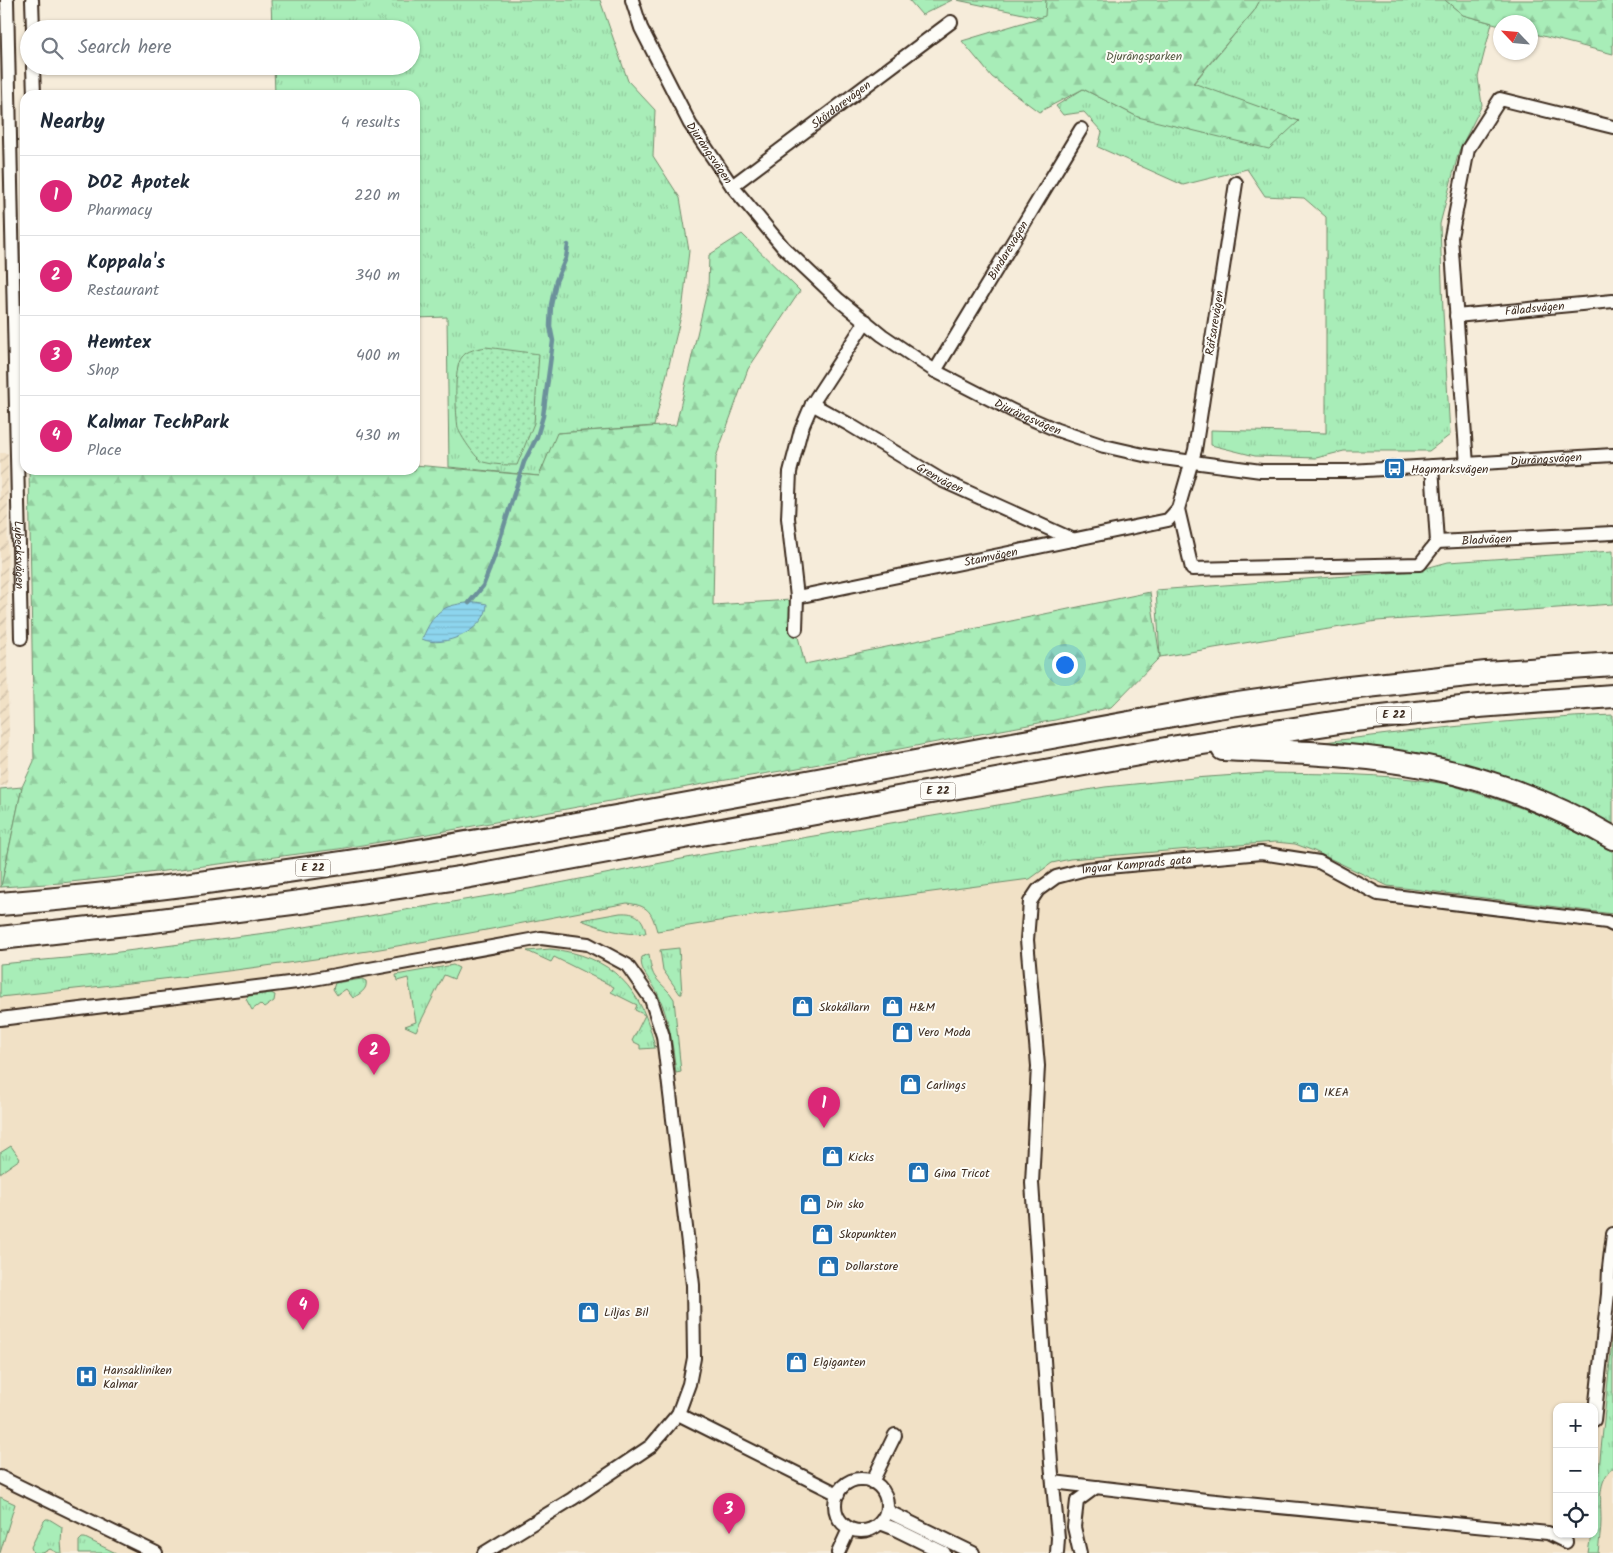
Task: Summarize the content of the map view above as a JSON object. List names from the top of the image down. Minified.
{"streets":{"highway":["E 22"],"street":["Skördarevägen","Djurängsvägen","Bindarevägen","Fäladsvägen","Räfsarevägen","Grenvägen","Bladvägen","Lybecksvägen","Stamvägen","Ingvar Kamprads gata"]},"crossings":[["Skördarevägen","Djurängsvägen"],["Djurängsvägen","Bindarevägen"],["Djurängsvägen","Räfsarevägen"],["Grenvägen","Stamvägen"]],"parks":["Djurängsparken"],"places":{"bus stop":["Hagmarksvägen"],"shop":["Skokällarn","H&M","Vero Moda","Carlings","IKEA","Kicks","Gina Tricot","Din sko","Skopunkten","Dollarstore","Liljas Bil","Elgiganten"],"hospital":["Hansakliniken Kalmar"]},"north":"top left","page":{"search":"Search here","heading":["Nearby","4 results"],"list":[{"mark":"1","name":"DOZ Apotek","note":"Pharmacy","value":"220 m"},{"mark":"2","name":"Koppala's","note":"Restaurant","value":"340 m"},{"mark":"3","name":"Hemtex","note":"Shop","value":"400 m"},{"mark":"4","name":"Kalmar TechPark","note":"Place","value":"430 m"}],"pins":["2","1","4","3"],"map_buttons":["+","−"]}}
